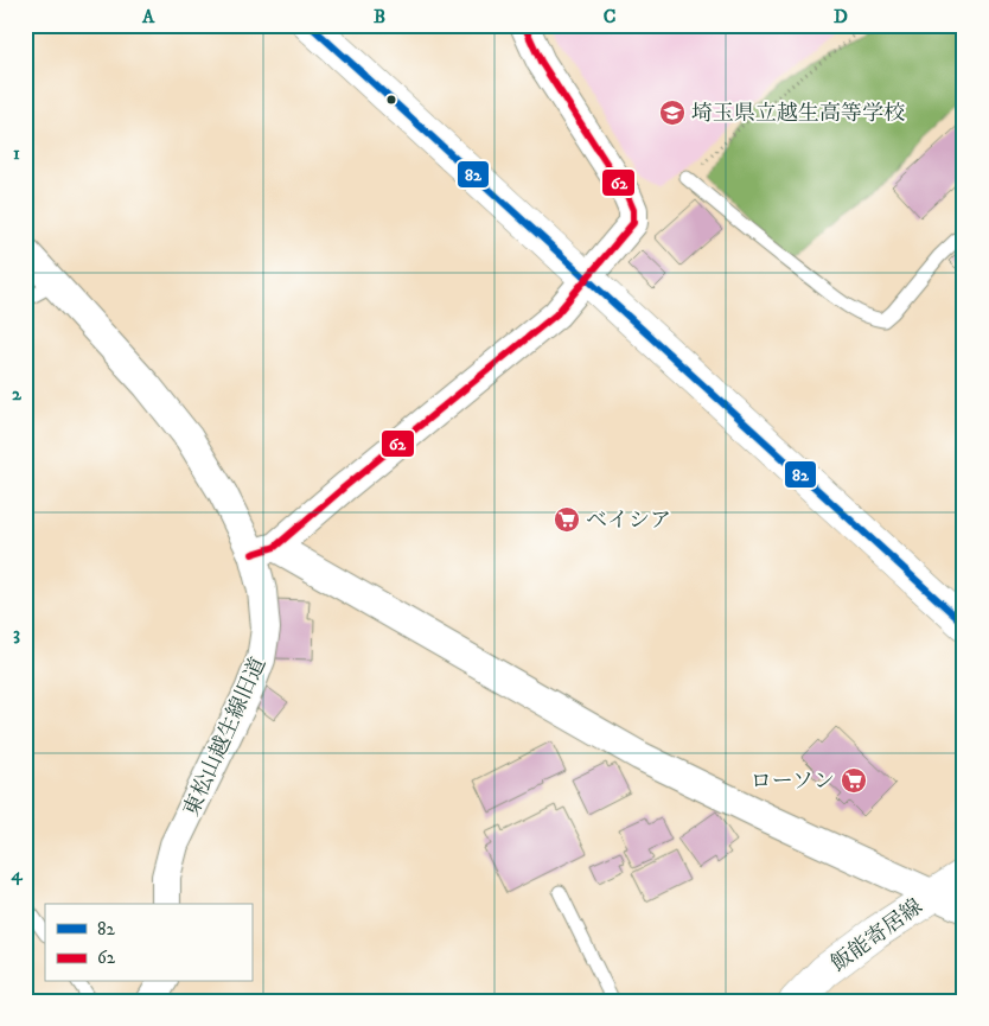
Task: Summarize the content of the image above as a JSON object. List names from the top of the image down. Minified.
{"streets":{"main road":["飯能寄居線"],"street":["東松山越生線旧道"]},"places":{"school or university":["埼玉県立越生高等学校"],"supermarket":["ベイシア","ローソン"]},"lines":["transit line 82","transit line 62"],"legend":["82","62"],"grid":{"columns":["A","B","C","D"],"rows":["1","2","3","4"]}}
